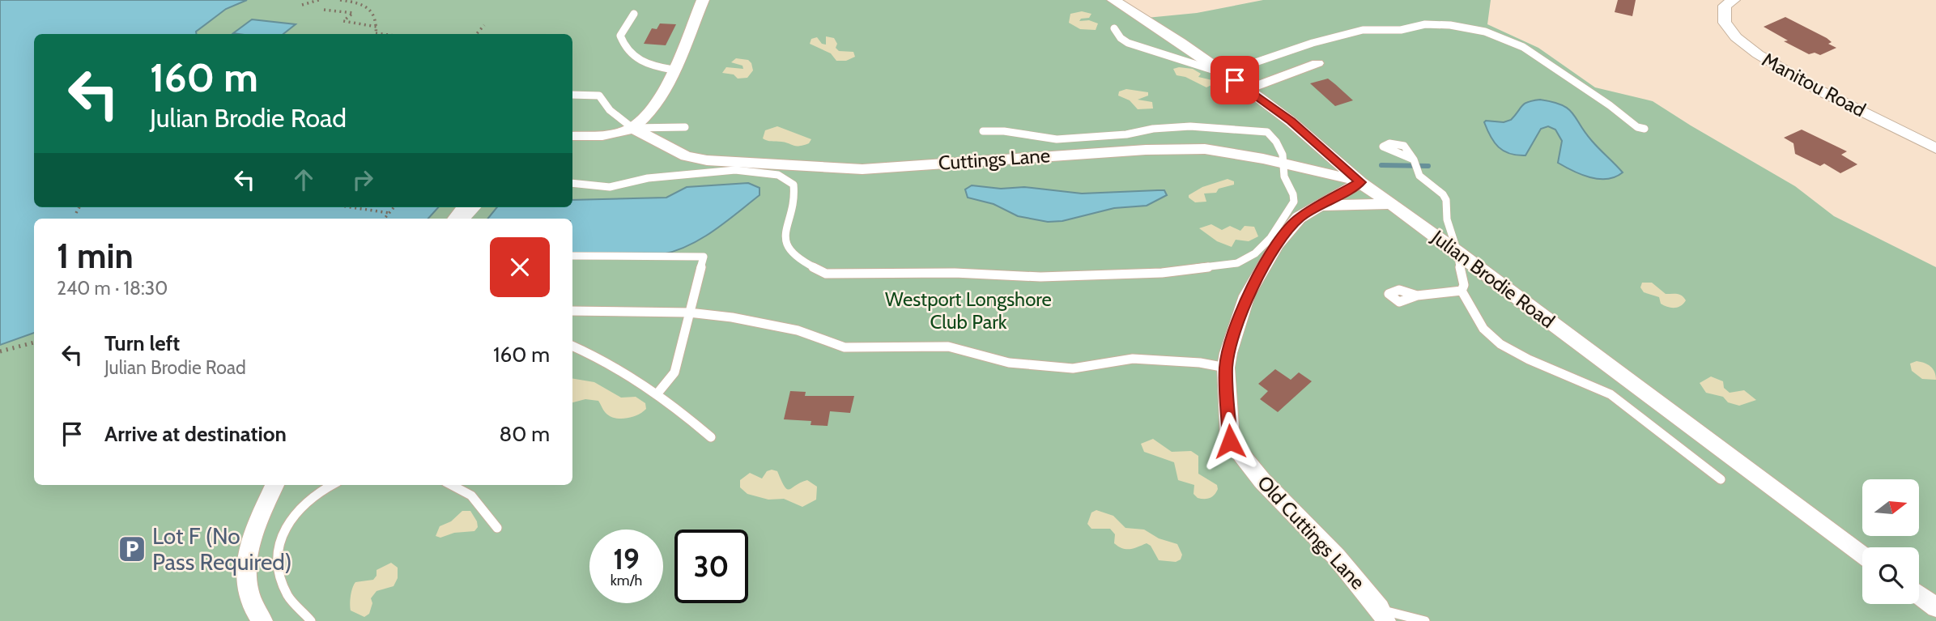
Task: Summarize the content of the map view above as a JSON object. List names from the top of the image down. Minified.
{"streets":{"street":["Manitou Road","Cuttings Lane","Julian Brodie Road","Old Cuttings Lane"]},"crossings":[["Cuttings Lane","Julian Brodie Road"],["Cuttings Lane","Old Cuttings Lane"],["Julian Brodie Road","Old Cuttings Lane"]],"parks":["Westport Longshore Club Park"],"places":{"parking":["Lot F (No Pass Required)"]},"north":"right","page":{"turn":["160 m","Julian Brodie Road"],"heading":["1 min","240 m · 18:30"],"list":[{"name":"Turn left","note":"Julian Brodie Road","value":"160 m"},{"name":"Arrive at destination","value":"80 m"}],"speed":"19 km/h","limit":"30"}}
